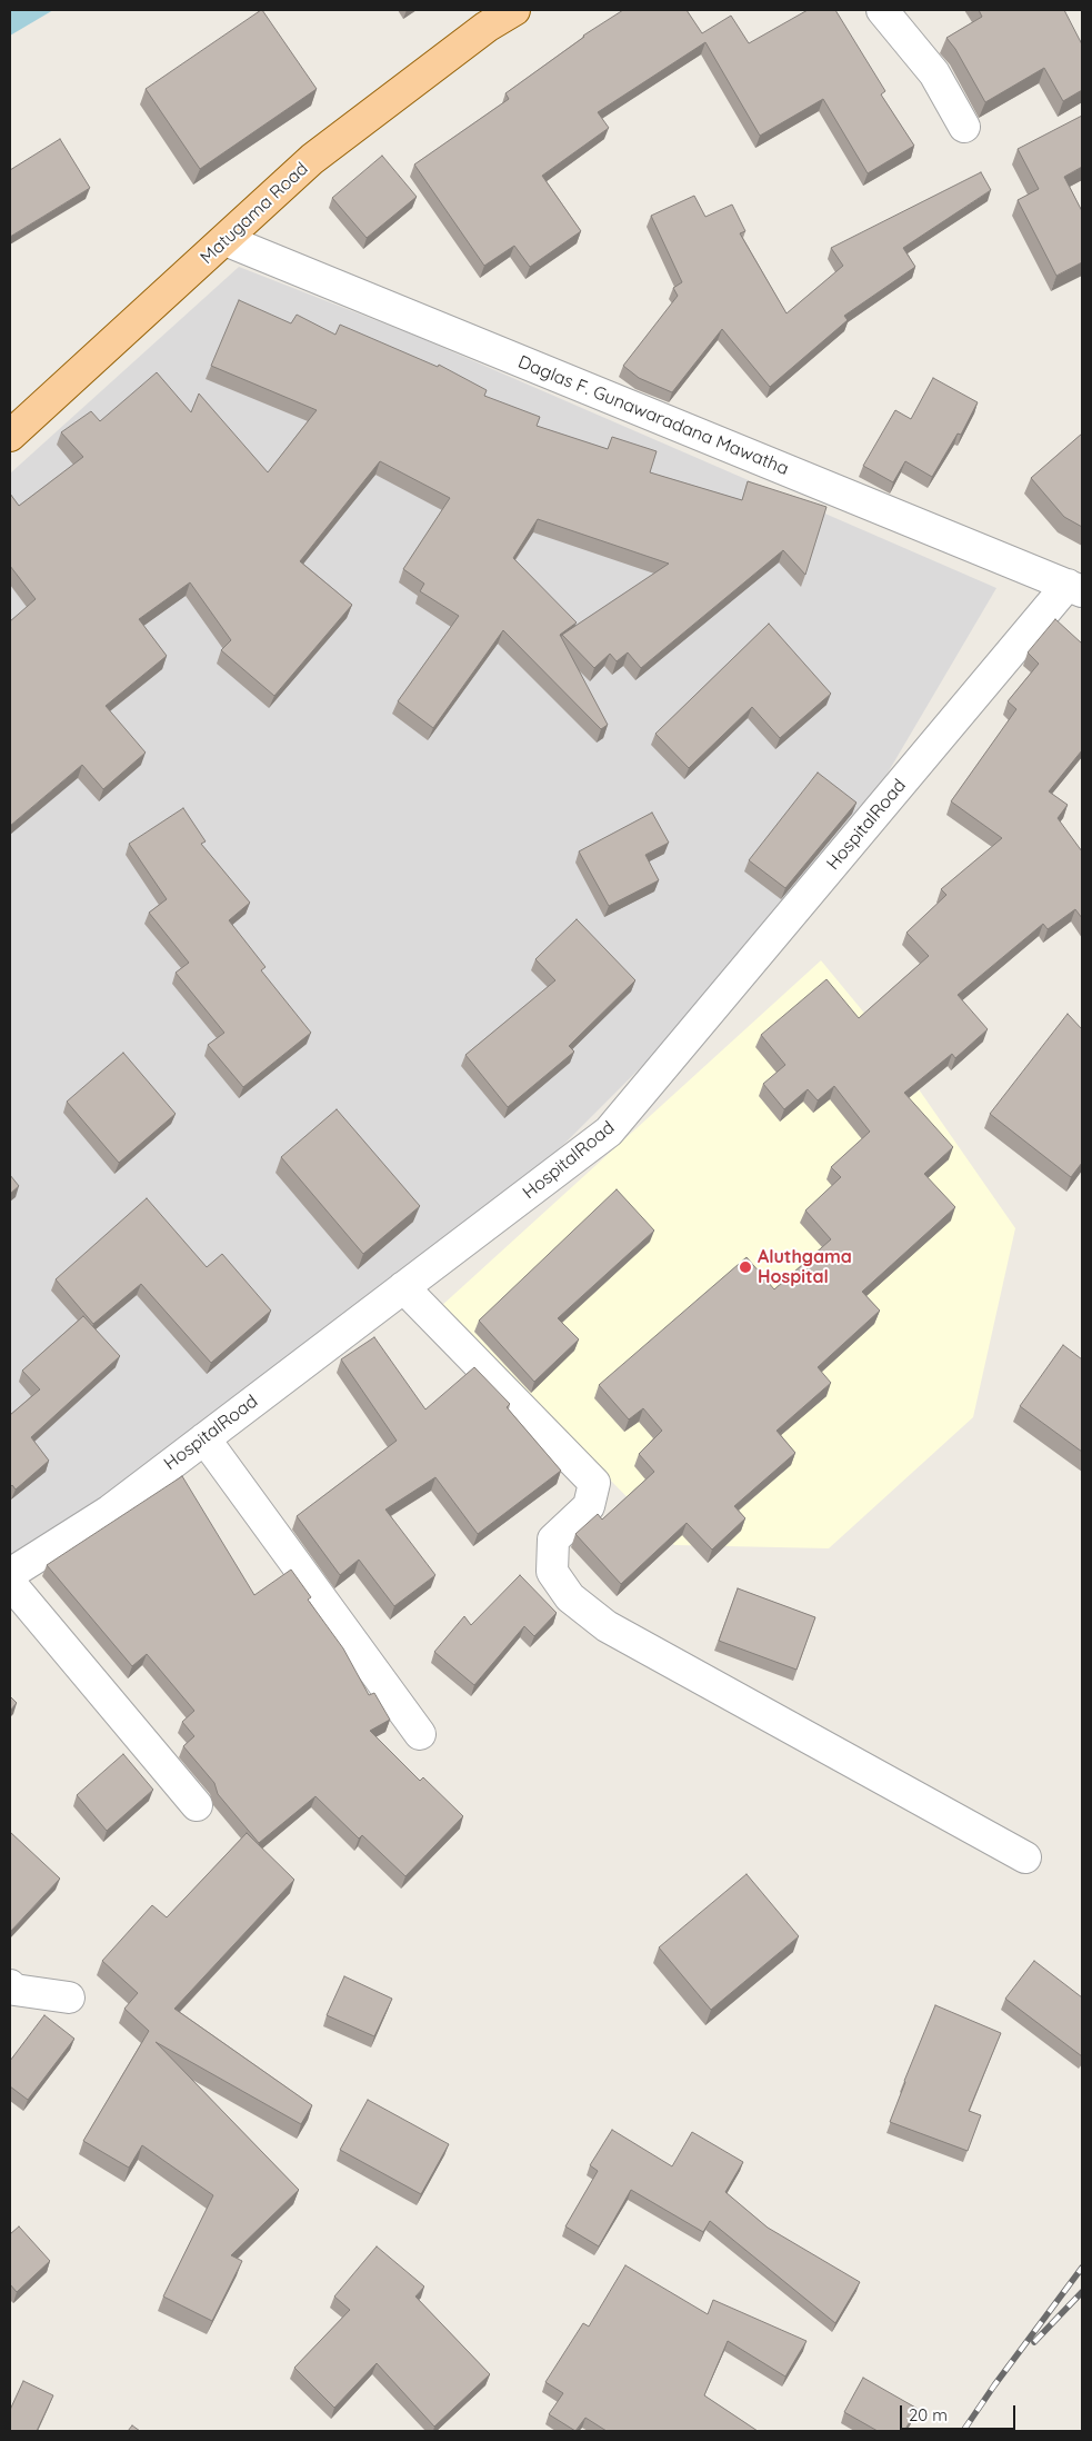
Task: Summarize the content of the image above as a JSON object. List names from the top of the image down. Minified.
{"streets":{"main road":["Matugama Road"],"street":["Daglas F. Gunawaradana Mawatha","HospitalRoad"]},"crossings":[["Matugama Road","Daglas F. Gunawaradana Mawatha"],["Daglas F. Gunawaradana Mawatha","HospitalRoad"]],"places":["Aluthgama Hospital"],"scale_bar":"20 m"}
